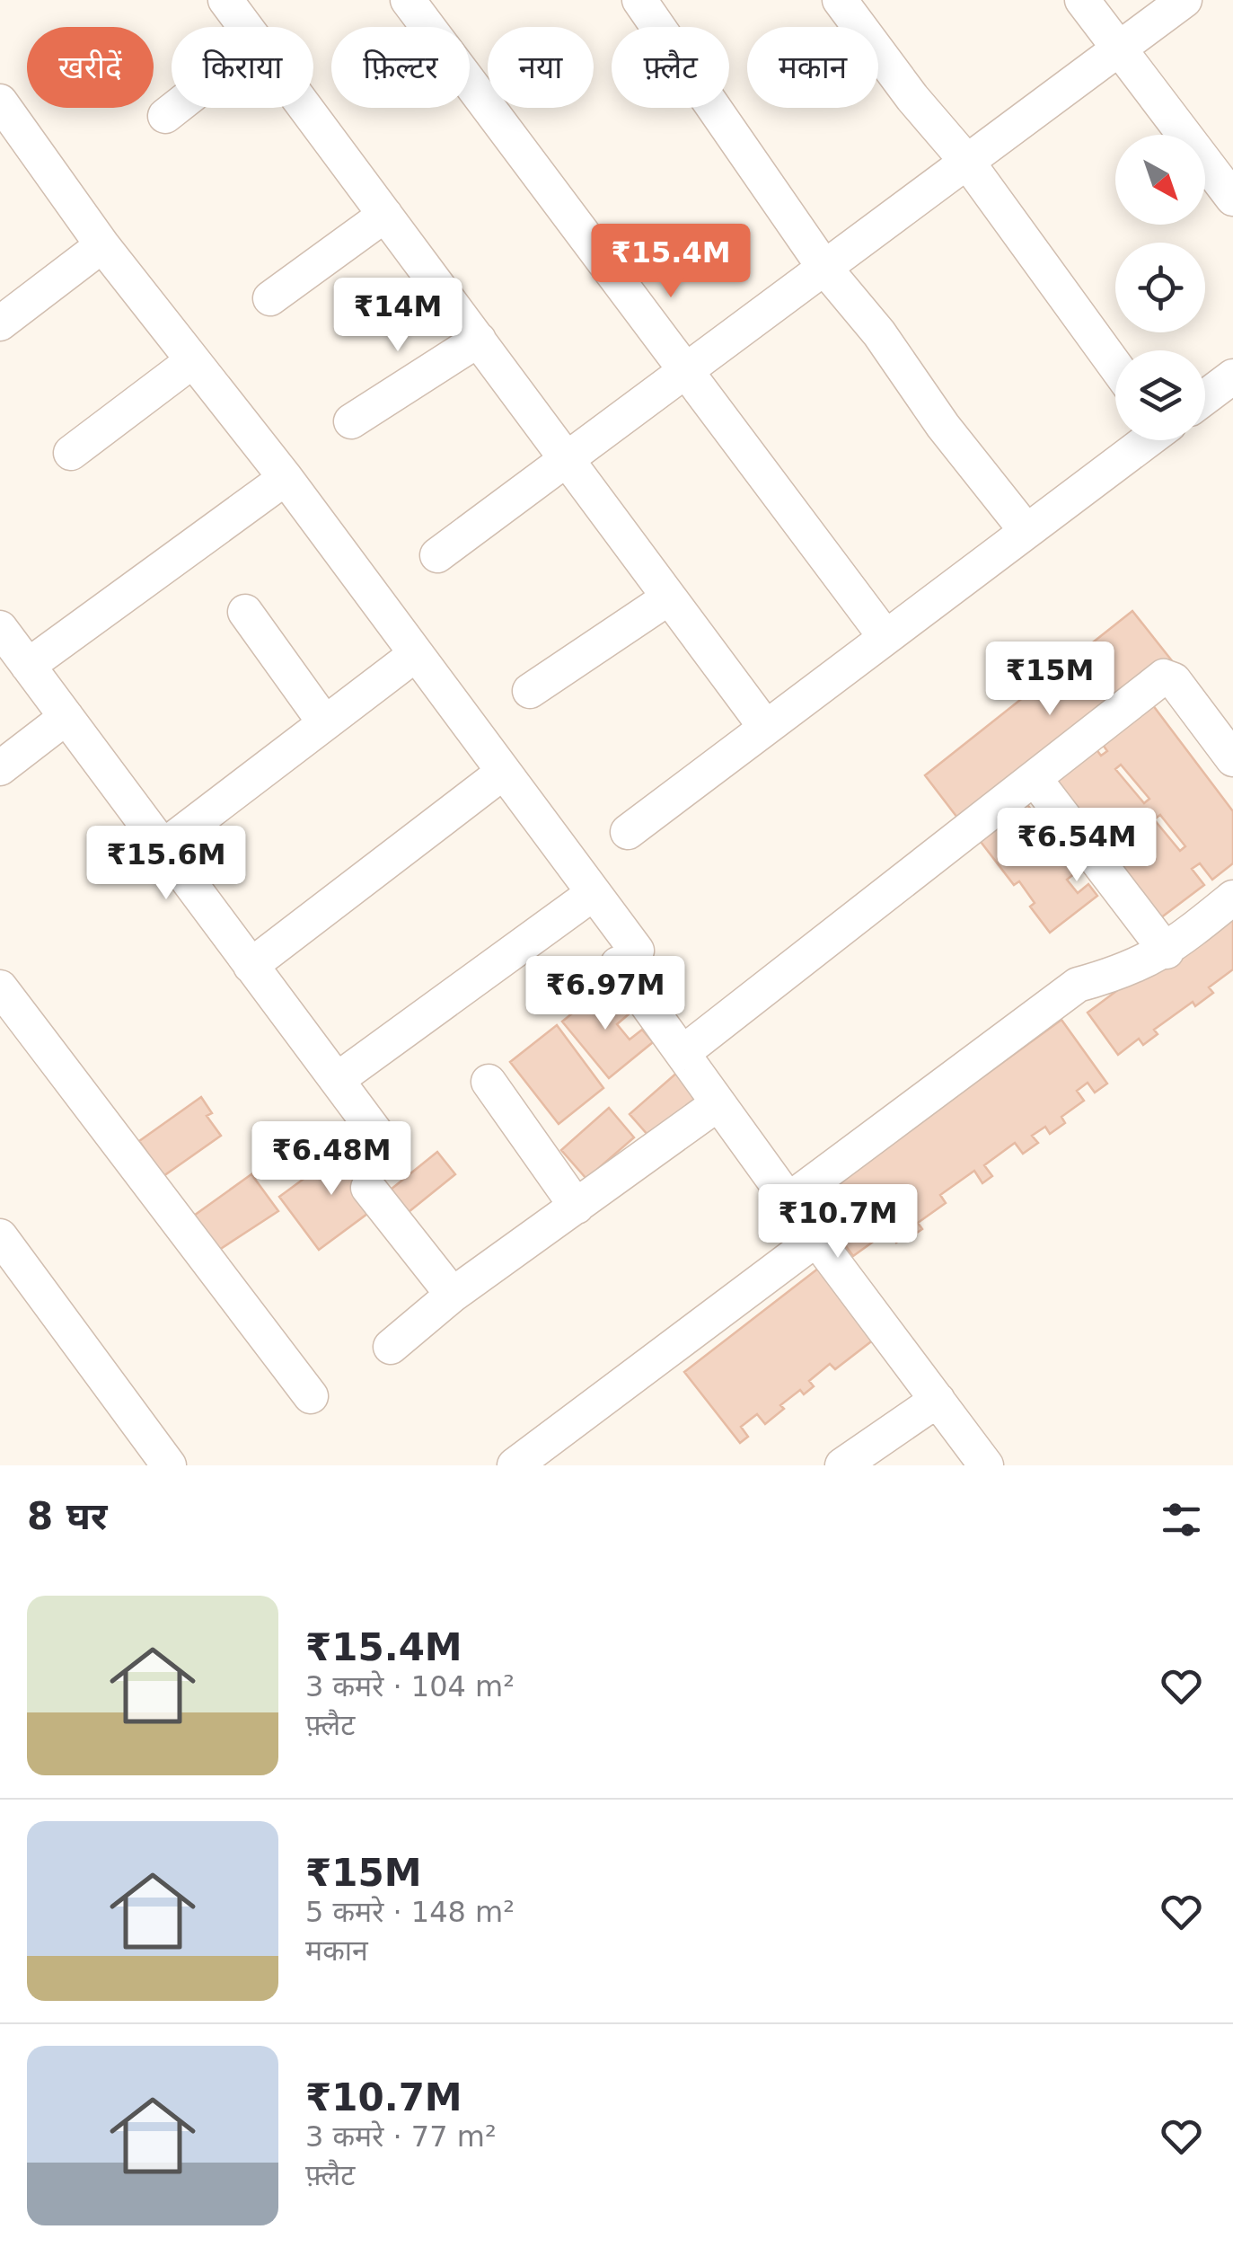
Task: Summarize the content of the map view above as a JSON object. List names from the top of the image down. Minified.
{"north":"bottom right","page":{"chip":["खरीदें","किराया","फ़िल्टर","नया","फ़्लैट","मकान"],"price":["₹15.4M","₹14M","₹15M","₹6.54M","₹15.6M","₹6.97M","₹6.48M","₹10.7M"],"heading":"8 घर","list":[{"name":"₹15.4M","note":"3 कमरे · 104 m² · फ़्लैट"},{"name":"₹15M","note":"5 कमरे · 148 m² · मकान"},{"name":"₹10.7M","note":"3 कमरे · 77 m² · फ़्लैट"}]}}
